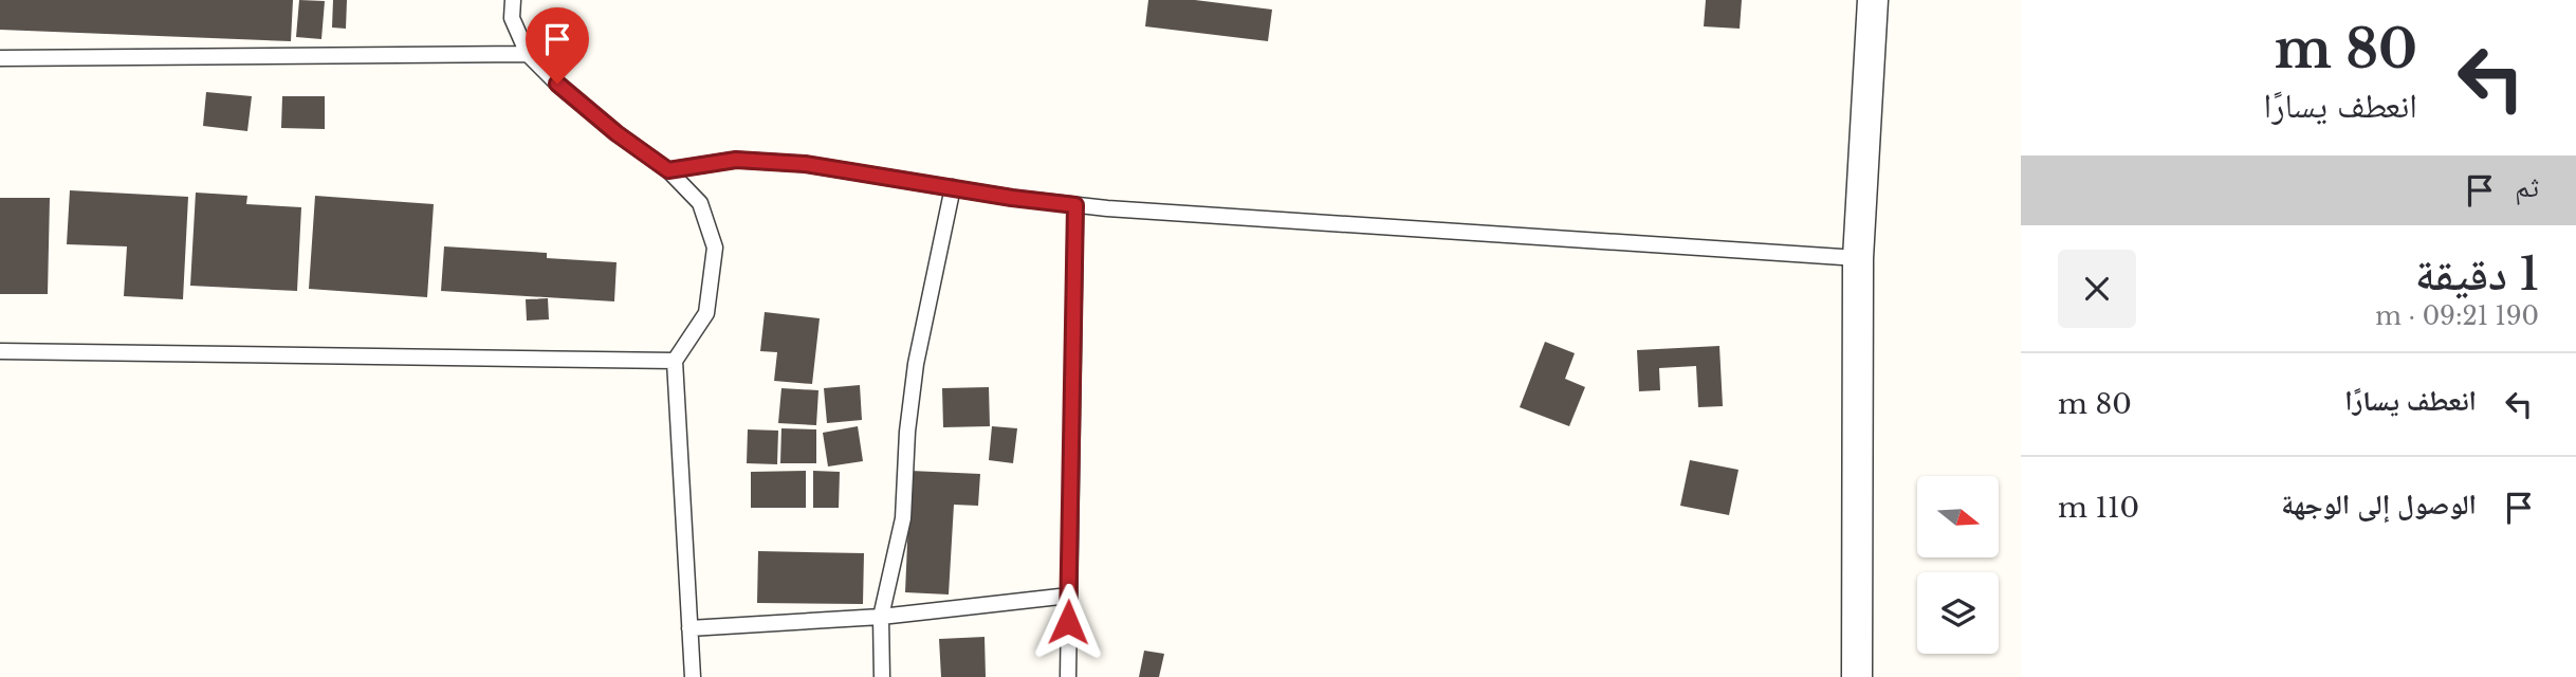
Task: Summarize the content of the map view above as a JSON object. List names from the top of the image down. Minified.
{"north":"right","page":{"turn":["80 m","انعطف يسارًا"],"then":"ثم","heading":["1 دقيقة","190 m · 09:21"],"list":[{"name":"انعطف يسارًا","value":"80 m"},{"name":"الوصول إلى الوجهة","value":"110 m"}]}}
